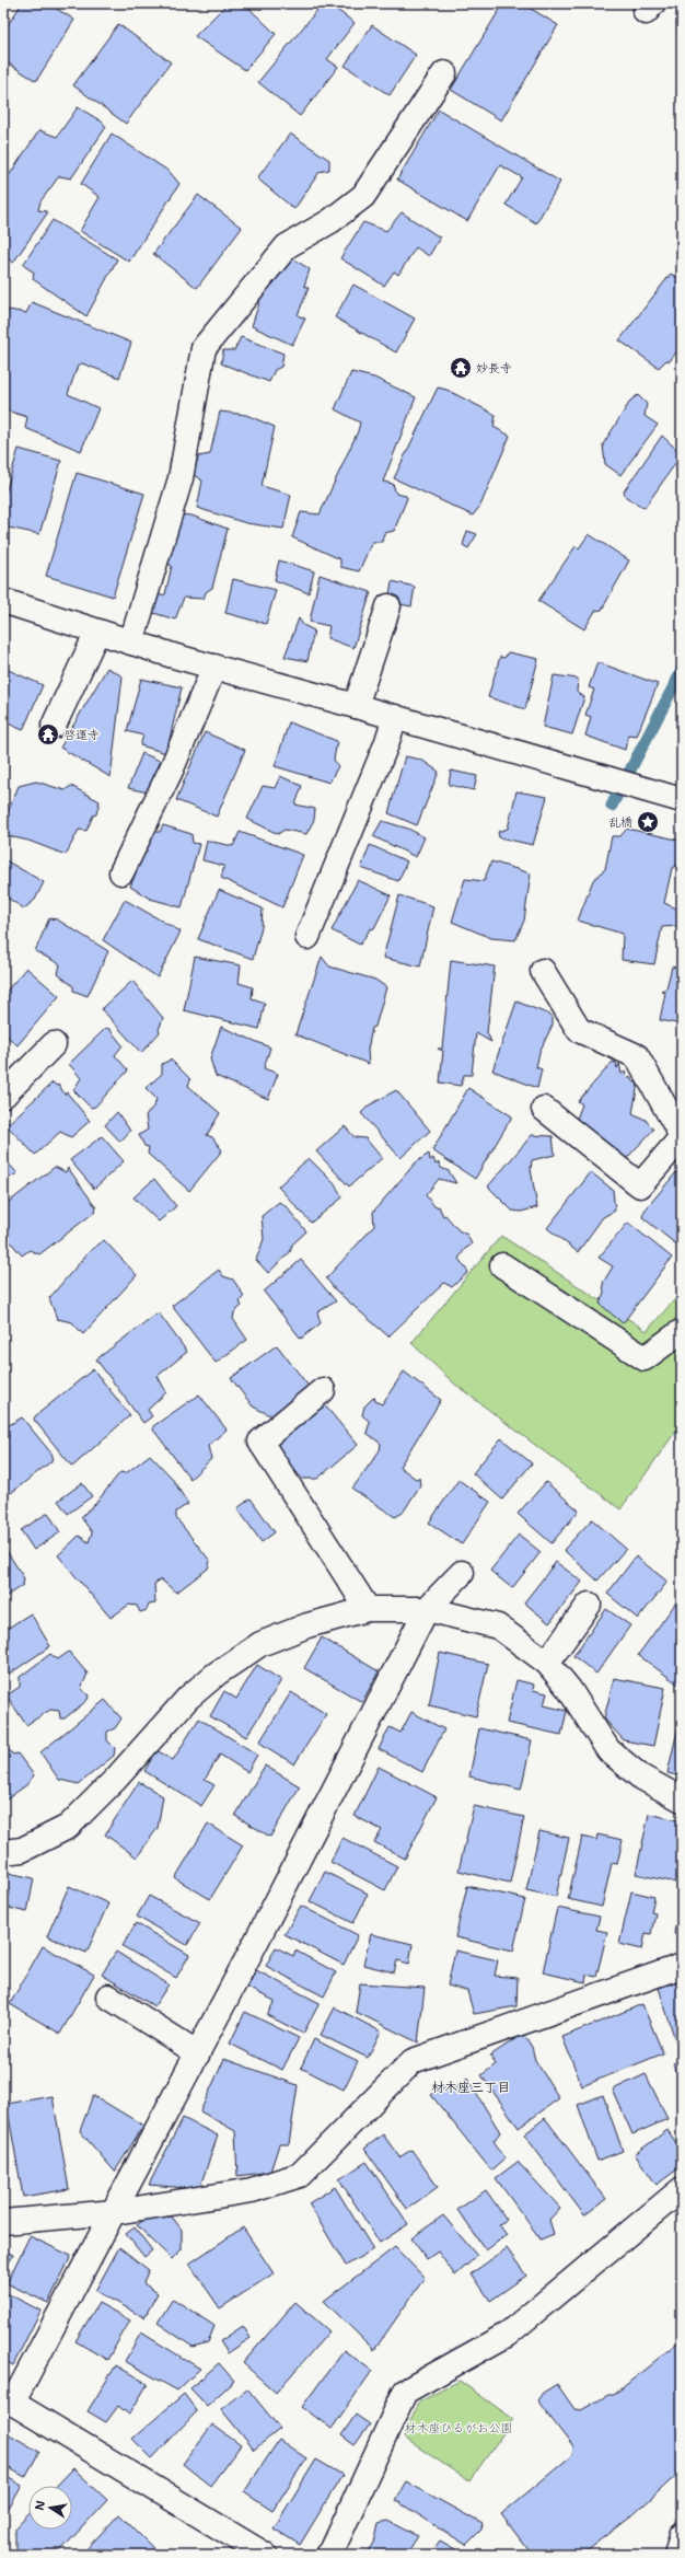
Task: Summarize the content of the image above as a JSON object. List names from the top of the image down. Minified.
{"districts":["材木座三丁目"],"parks":["材木座ひるがお公園"],"places":{"temple":["妙長寺","啓運寺"],"place":["乱橋"]},"north":"left"}
